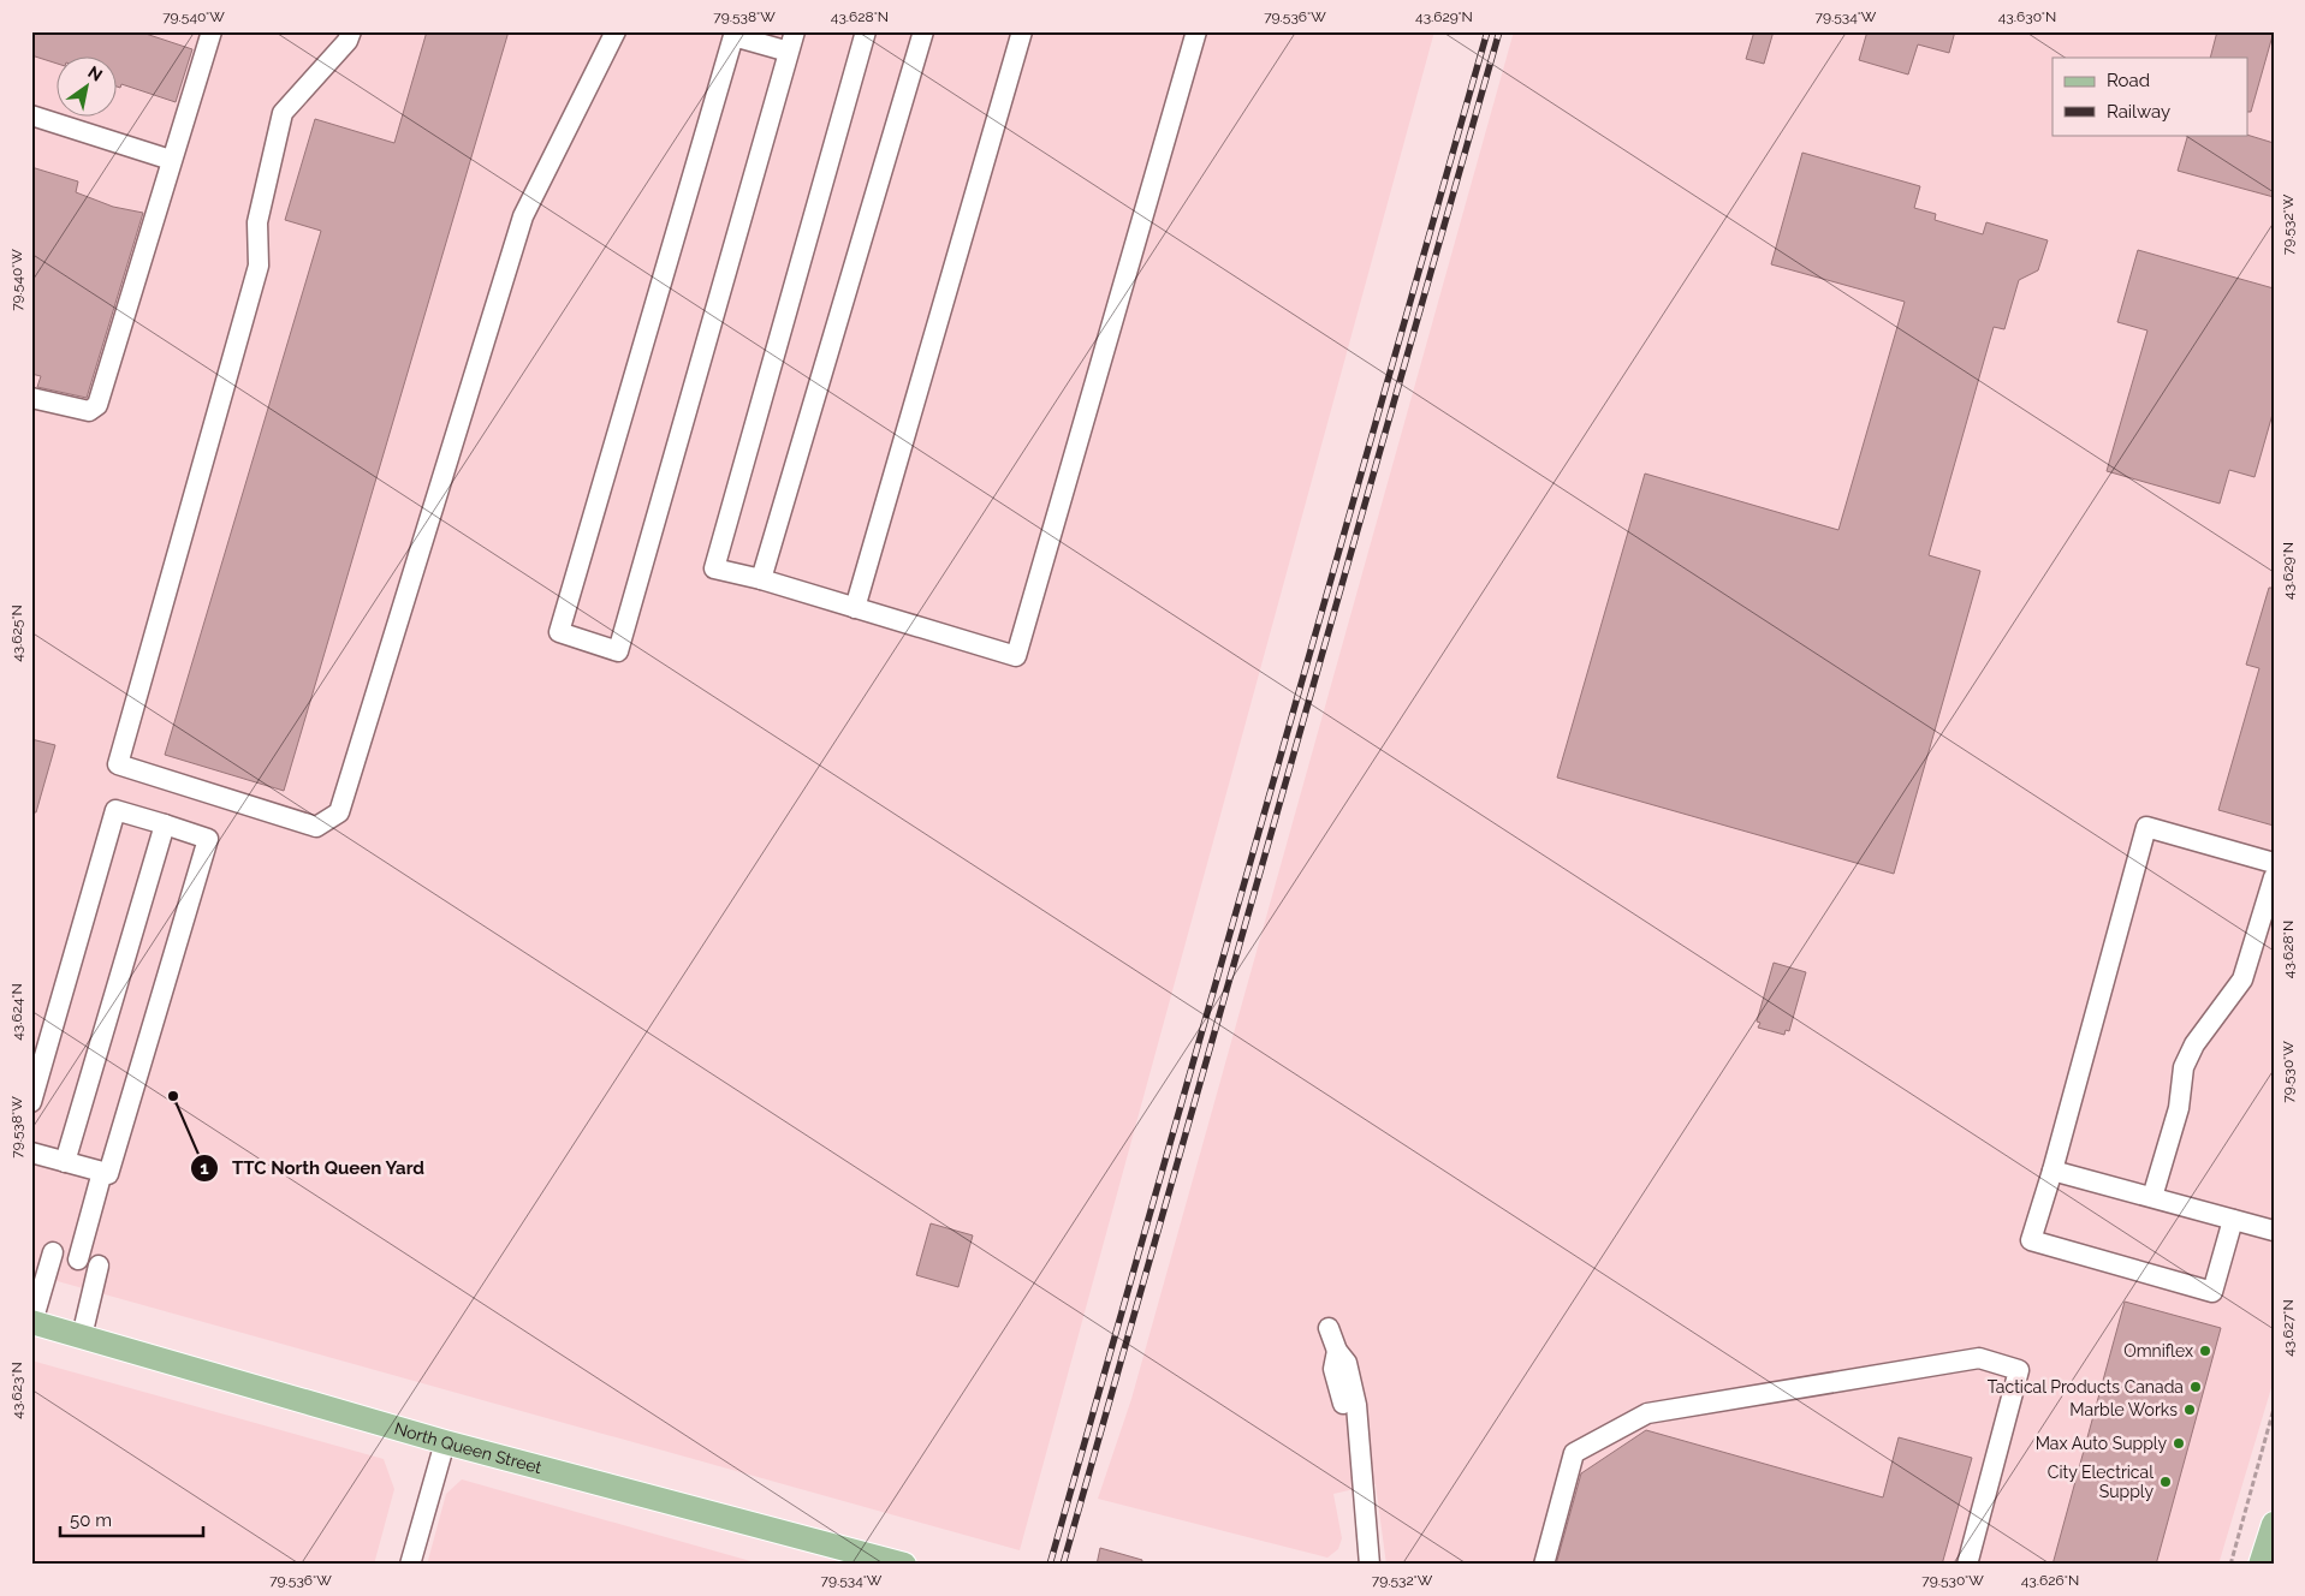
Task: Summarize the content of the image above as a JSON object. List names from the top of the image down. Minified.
{"streets":{"main road":["North Queen Street"]},"places":["TTC North Queen Yard","Omniflex","Tactical Products Canada","Marble Works","Max Auto Supply","City Electrical Supply"],"legend":["Road","Railway"],"scale_bar":"50 m","north":"top right","coordinates":["79.540°W","79.538°W","43.628°N","79.536°W","43.629°N","79.534°W","43.630°N","79.532°W","43.625°N","43.624°N","79.530°W","43.627°N","43.623°N","43.626°N"]}
